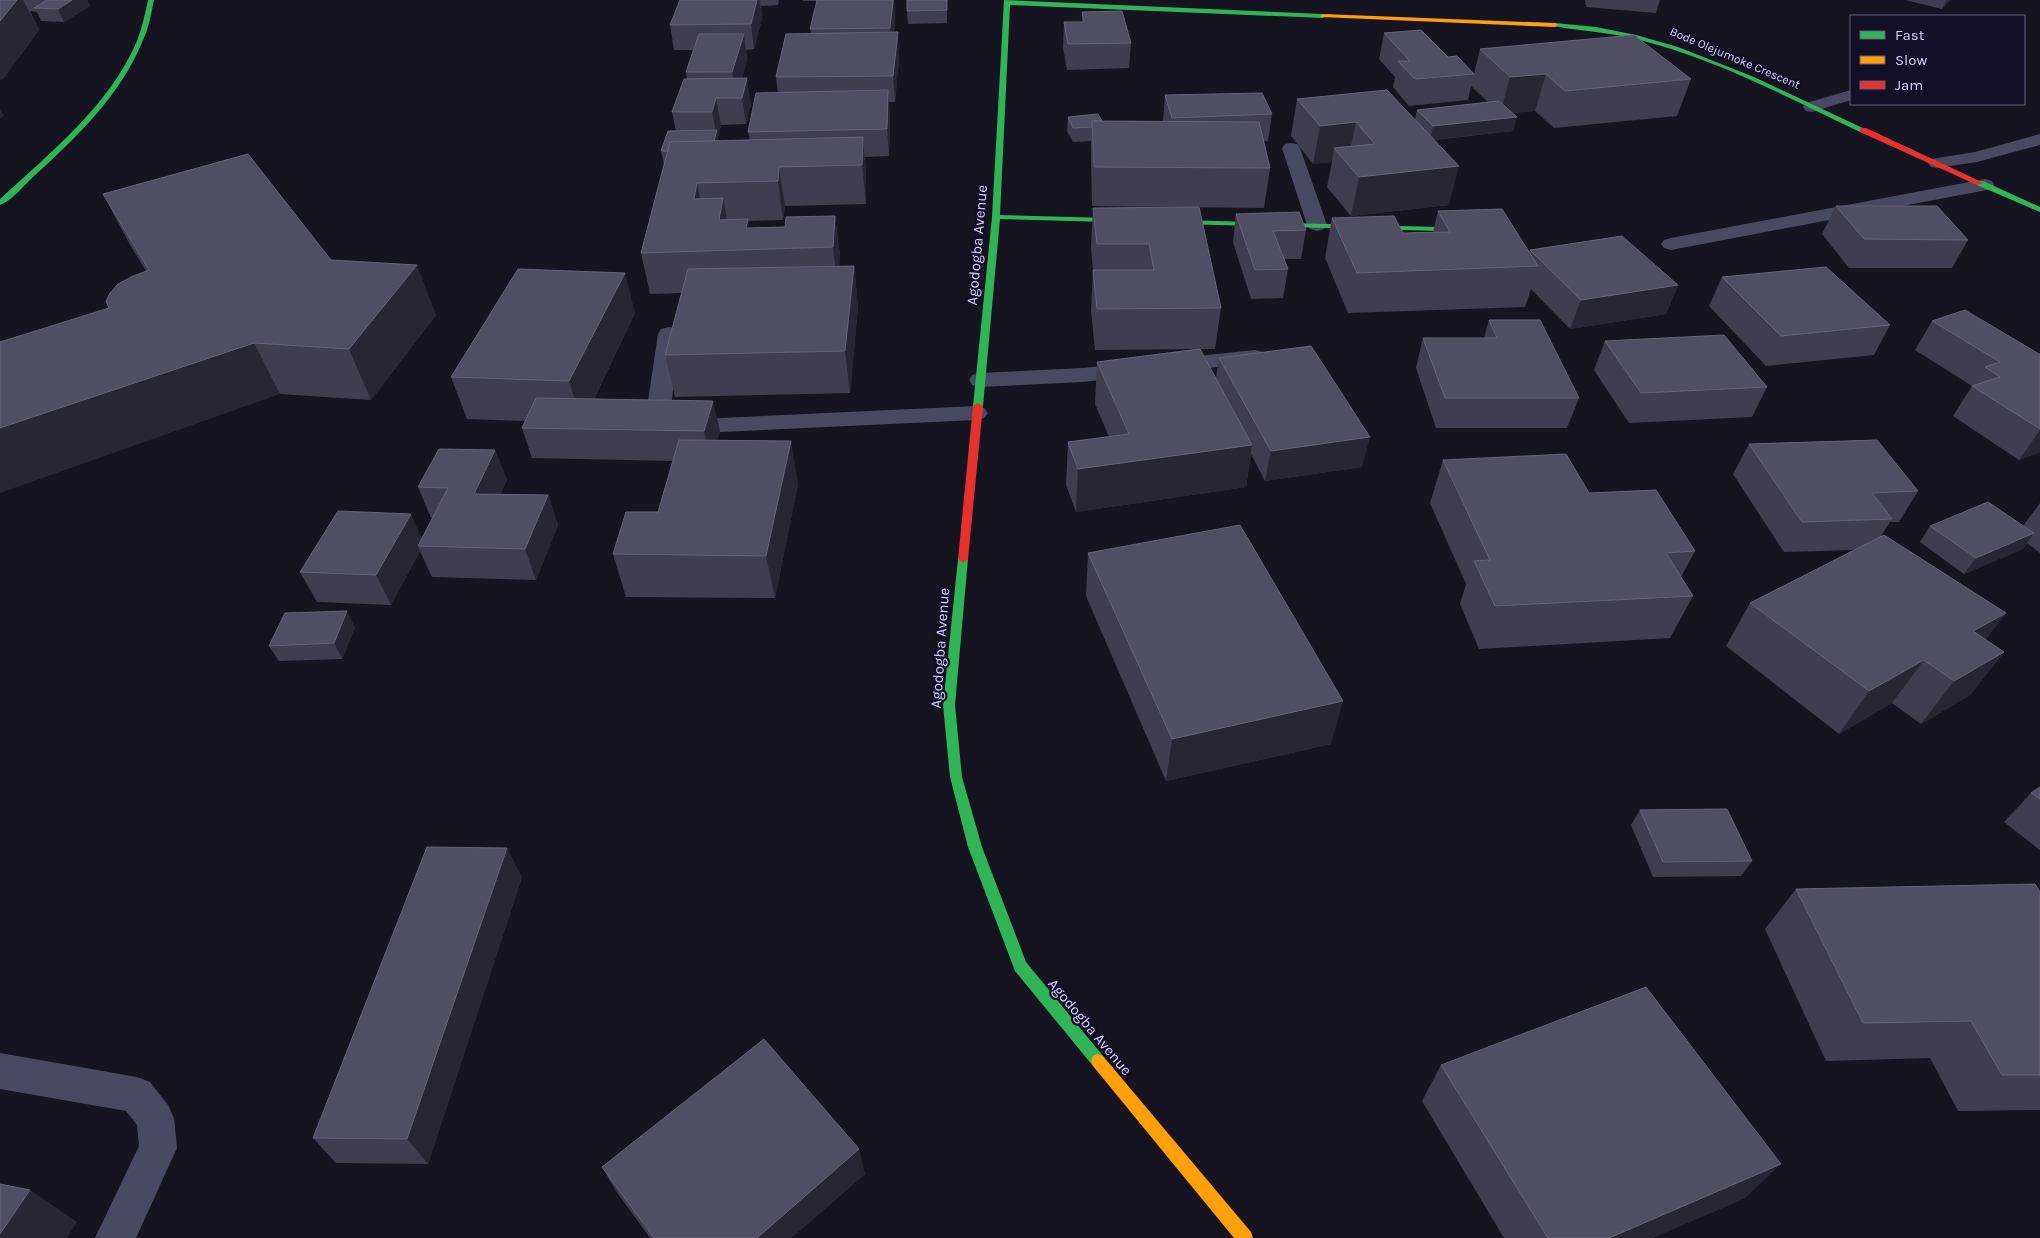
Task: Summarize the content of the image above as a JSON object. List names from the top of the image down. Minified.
{"streets":{"street":["Bode Olejumoke Crescent","Agodogba Avenue"]},"crossings":[["Bode Olejumoke Crescent","Agodogba Avenue"]],"legend":["Fast","Slow","Jam"]}
